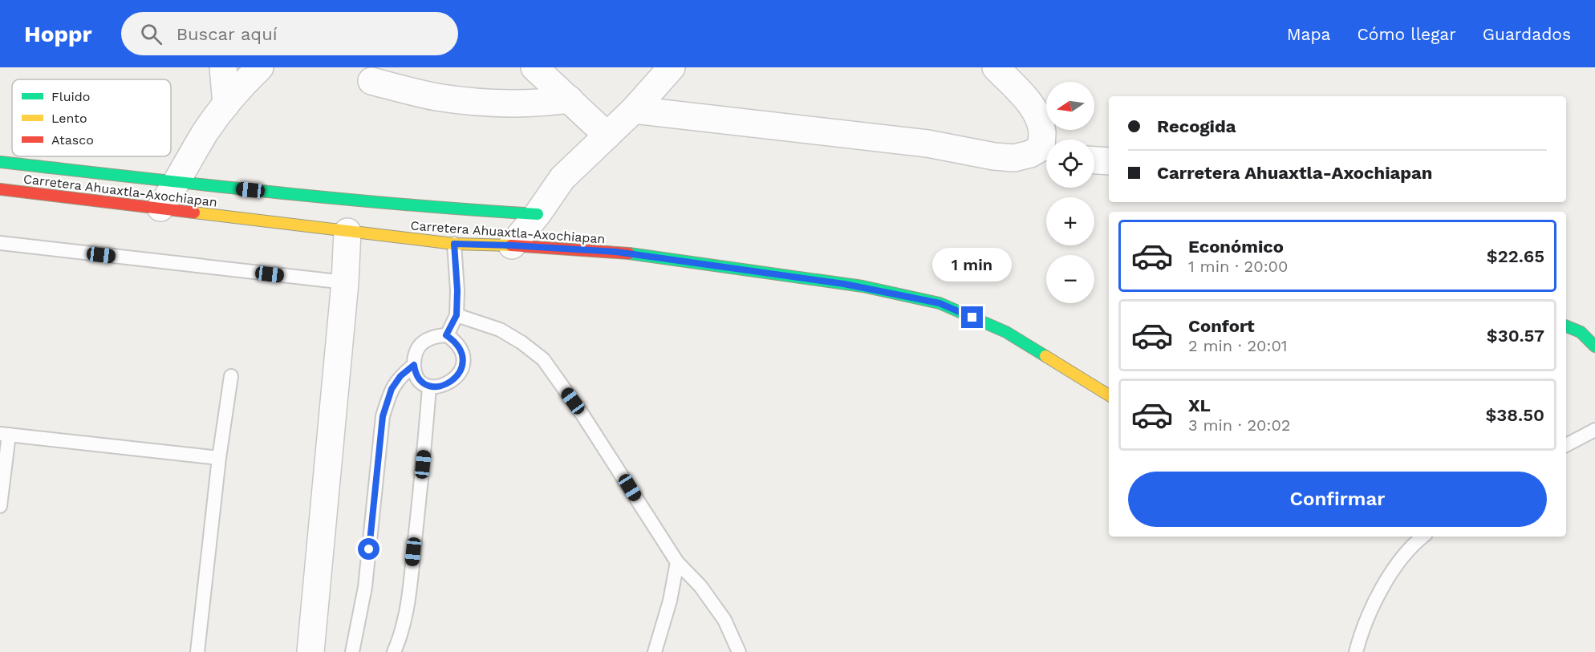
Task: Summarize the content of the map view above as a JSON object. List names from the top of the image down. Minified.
{"streets":{"street":["Carretera Ahuaxtla-Axochiapan"]},"legend":["Fluido","Lento","Atasco"],"north":"left","page":{"header":"Hoppr","search":"Buscar aquí","nav":["Mapa","Cómo llegar","Guardados"],"map_buttons":["+","−"],"banner":["Recogida","Carretera Ahuaxtla-Axochiapan"],"list":[{"name":"Económico","note":"1 min · 20:00","value":"$22.65"},{"name":"Confort","note":"2 min · 20:01","value":"$30.57"},{"name":"XL","note":"3 min · 20:02","value":"$38.50"}],"bubble":"1 min","buttons":"Confirmar"}}
